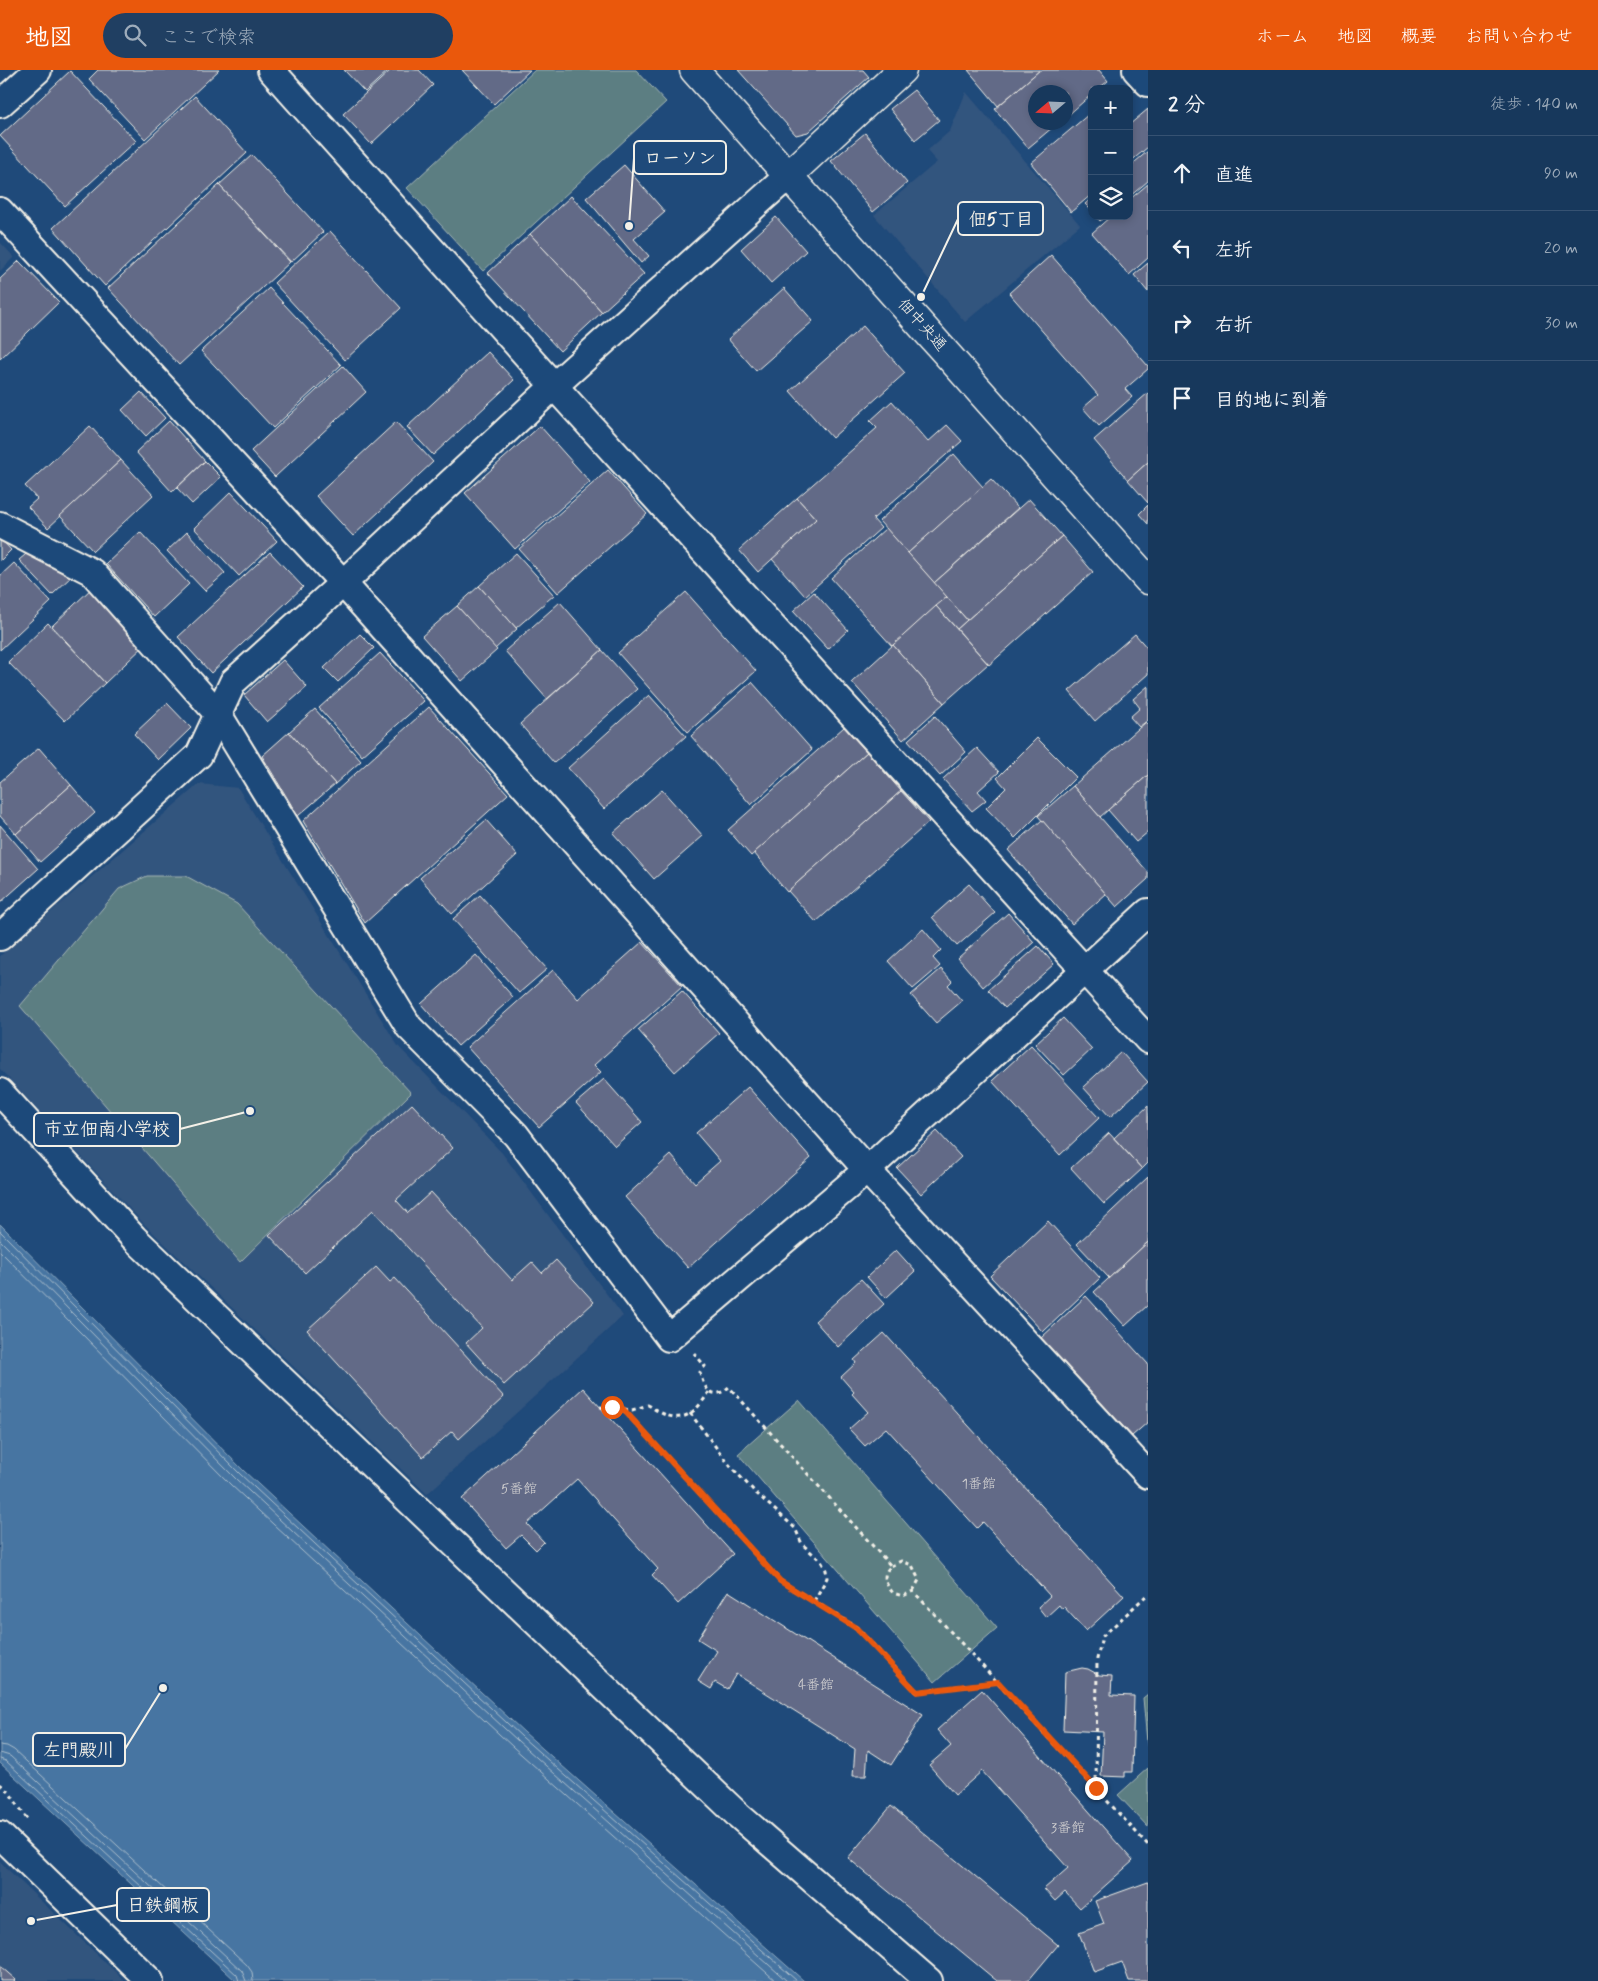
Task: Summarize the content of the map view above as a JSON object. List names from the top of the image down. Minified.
{"streets":{"street":["佃中央通"]},"places":["ローソン","佃5丁目","市立佃南小学校","左門殿川","日鉄鋼板"],"house_numbers":["1番館","5番館","4番館","3番館"],"north":"left","page":{"header":"地図","search":"ここで検索","nav":["ホーム","地図","概要","お問い合わせ"],"heading":["2 分","徒歩 · 140 m"],"map_buttons":["+","−"],"list":[["直進","90 m"],["左折","20 m"],["右折","30 m"],"目的地に到着"]}}
